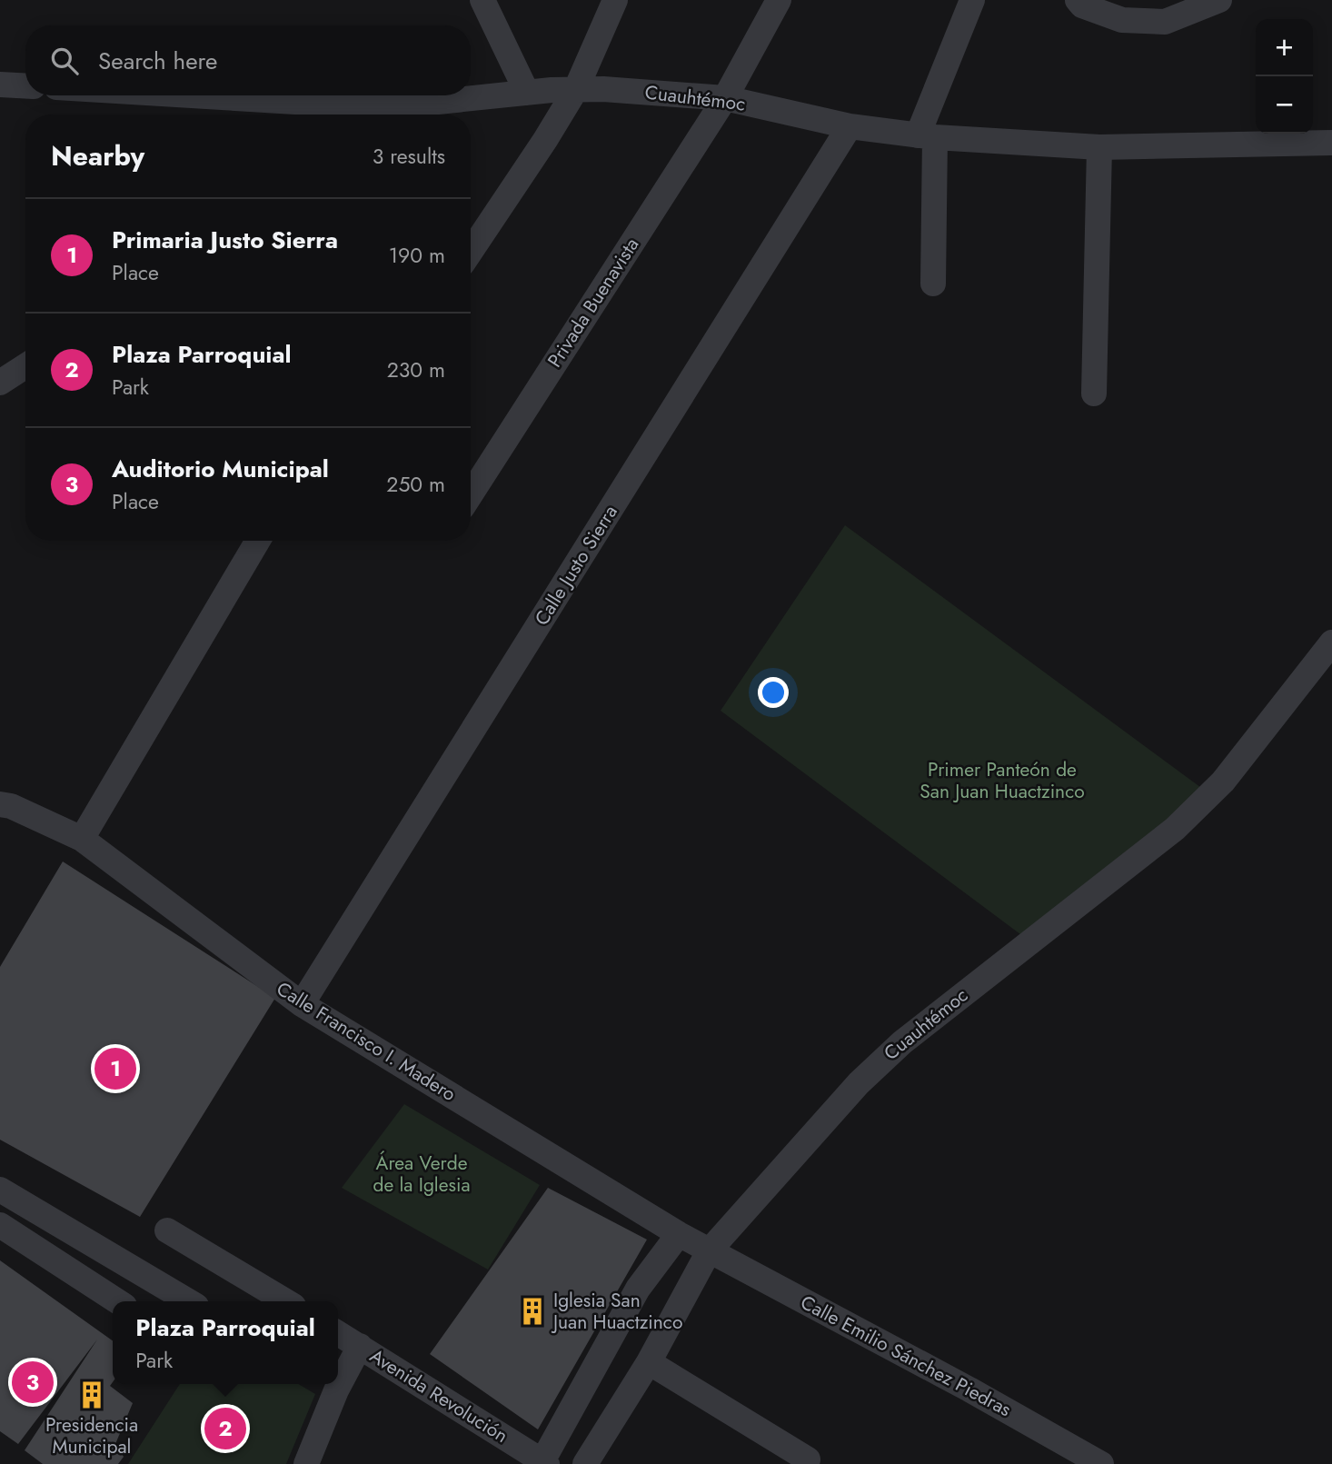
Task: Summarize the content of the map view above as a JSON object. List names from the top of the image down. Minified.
{"streets":{"street":["Cuauhtémoc","Privada Buenavista","Calle Justo Sierra","Calle Francisco I. Madero","Calle Emilio Sánchez Piedras","Avenida Revolución"]},"crossings":[["Cuauhtémoc","Privada Buenavista"],["Cuauhtémoc","Calle Justo Sierra"],["Cuauhtémoc","Calle Francisco I. Madero"],["Cuauhtémoc","Calle Emilio Sánchez Piedras"],["Calle Justo Sierra","Calle Francisco I. Madero"],["Calle Francisco I. Madero","Calle Emilio Sánchez Piedras"]],"parks":["Primer Panteón de San Juan Huactzinco","Área Verde de la Iglesia"],"places":{"building":["Iglesia San Juan Huactzinco","Presidencia Municipal"]},"page":{"map_buttons":["+","−"],"search":"Search here","heading":["Nearby","3 results"],"list":[{"mark":"1","name":"Primaria Justo Sierra","note":"Place","value":"190 m"},{"mark":"2","name":"Plaza Parroquial","note":"Park","value":"230 m"},{"mark":"3","name":"Auditorio Municipal","note":"Place","value":"250 m"}],"pins":["1","3","2"],"popup":["Plaza Parroquial","Park"]}}
